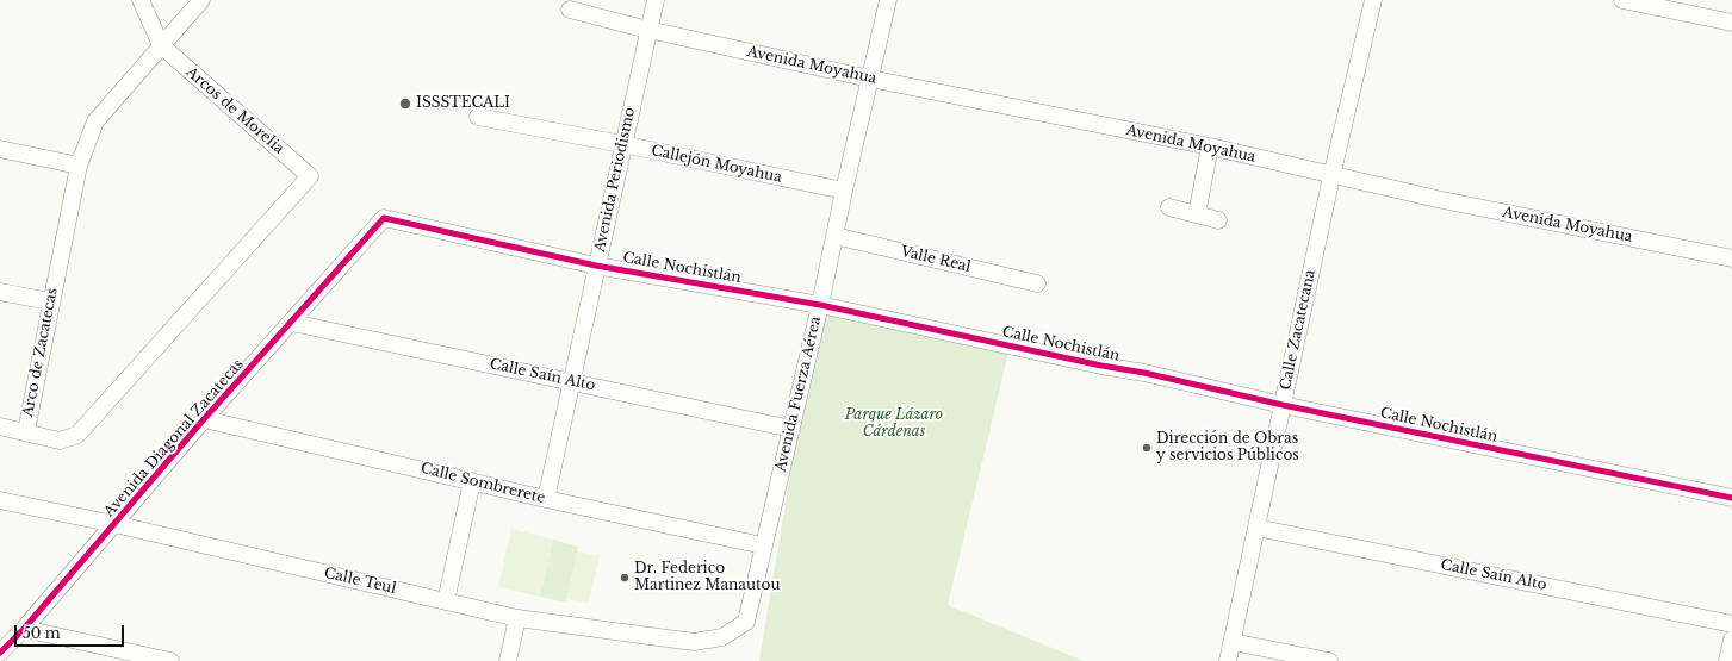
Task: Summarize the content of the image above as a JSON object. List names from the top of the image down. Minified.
{"streets":{"street":["Avenida Moyahua","Arcos de Morelia","Callejón Moyahua","Avenida Periodismo","Valle Real","Calle Nochistlán","Calle Zacatecana","Arco de Zacatecas","Calle Saín Alto","Avenida Fuerza Aérea","Avenida Diagonal Zacatecas","Calle Sombrerete","Calle Teul"]},"crossings":[["Avenida Moyahua","Avenida Periodismo"],["Avenida Moyahua","Calle Zacatecana"],["Avenida Moyahua","Avenida Fuerza Aérea"],["Arcos de Morelia","Arco de Zacatecas"],["Callejón Moyahua","Avenida Periodismo"],["Callejón Moyahua","Avenida Fuerza Aérea"],["Avenida Periodismo","Calle Nochistlán"],["Avenida Periodismo","Calle Saín Alto"],["Avenida Periodismo","Calle Sombrerete"],["Valle Real","Avenida Fuerza Aérea"],["Calle Nochistlán","Calle Zacatecana"],["Calle Nochistlán","Avenida Fuerza Aérea"],["Calle Nochistlán","Avenida Diagonal Zacatecas"],["Calle Zacatecana","Calle Saín Alto"],["Calle Saín Alto","Avenida Fuerza Aérea"],["Calle Saín Alto","Avenida Diagonal Zacatecas"],["Avenida Fuerza Aérea","Calle Sombrerete"],["Avenida Fuerza Aérea","Calle Teul"],["Avenida Diagonal Zacatecas","Calle Sombrerete"],["Avenida Diagonal Zacatecas","Calle Teul"]],"parks":["Parque Lázaro Cárdenas"],"places":["ISSSTECALI","Dirección de Obras y servicios Públicos","Dr. Federico Martinez Manautou"],"scale_bar":"50 m"}
